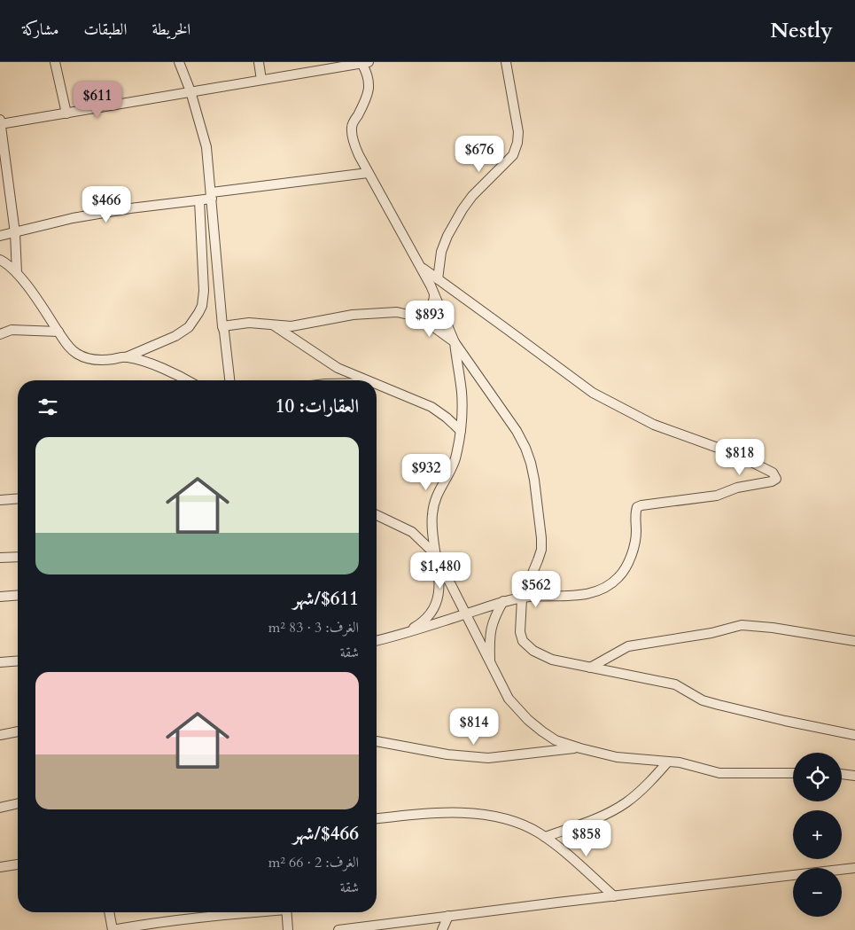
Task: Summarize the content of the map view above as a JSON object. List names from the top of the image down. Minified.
{"page":{"header":"Nestly","nav":["الخريطة","الطبقات","مشاركة"],"price":["$611","$676","$466","$893","$818","$932","$1,480","$562","$814","$858"],"heading":"العقارات: 10","list":[{"name":"$611/شهر","note":"الغرف: 3 · 83 m² · شقة"},{"name":"$466/شهر","note":"الغرف: 2 · 66 m² · شقة"}],"map_buttons":["+","−"]}}
